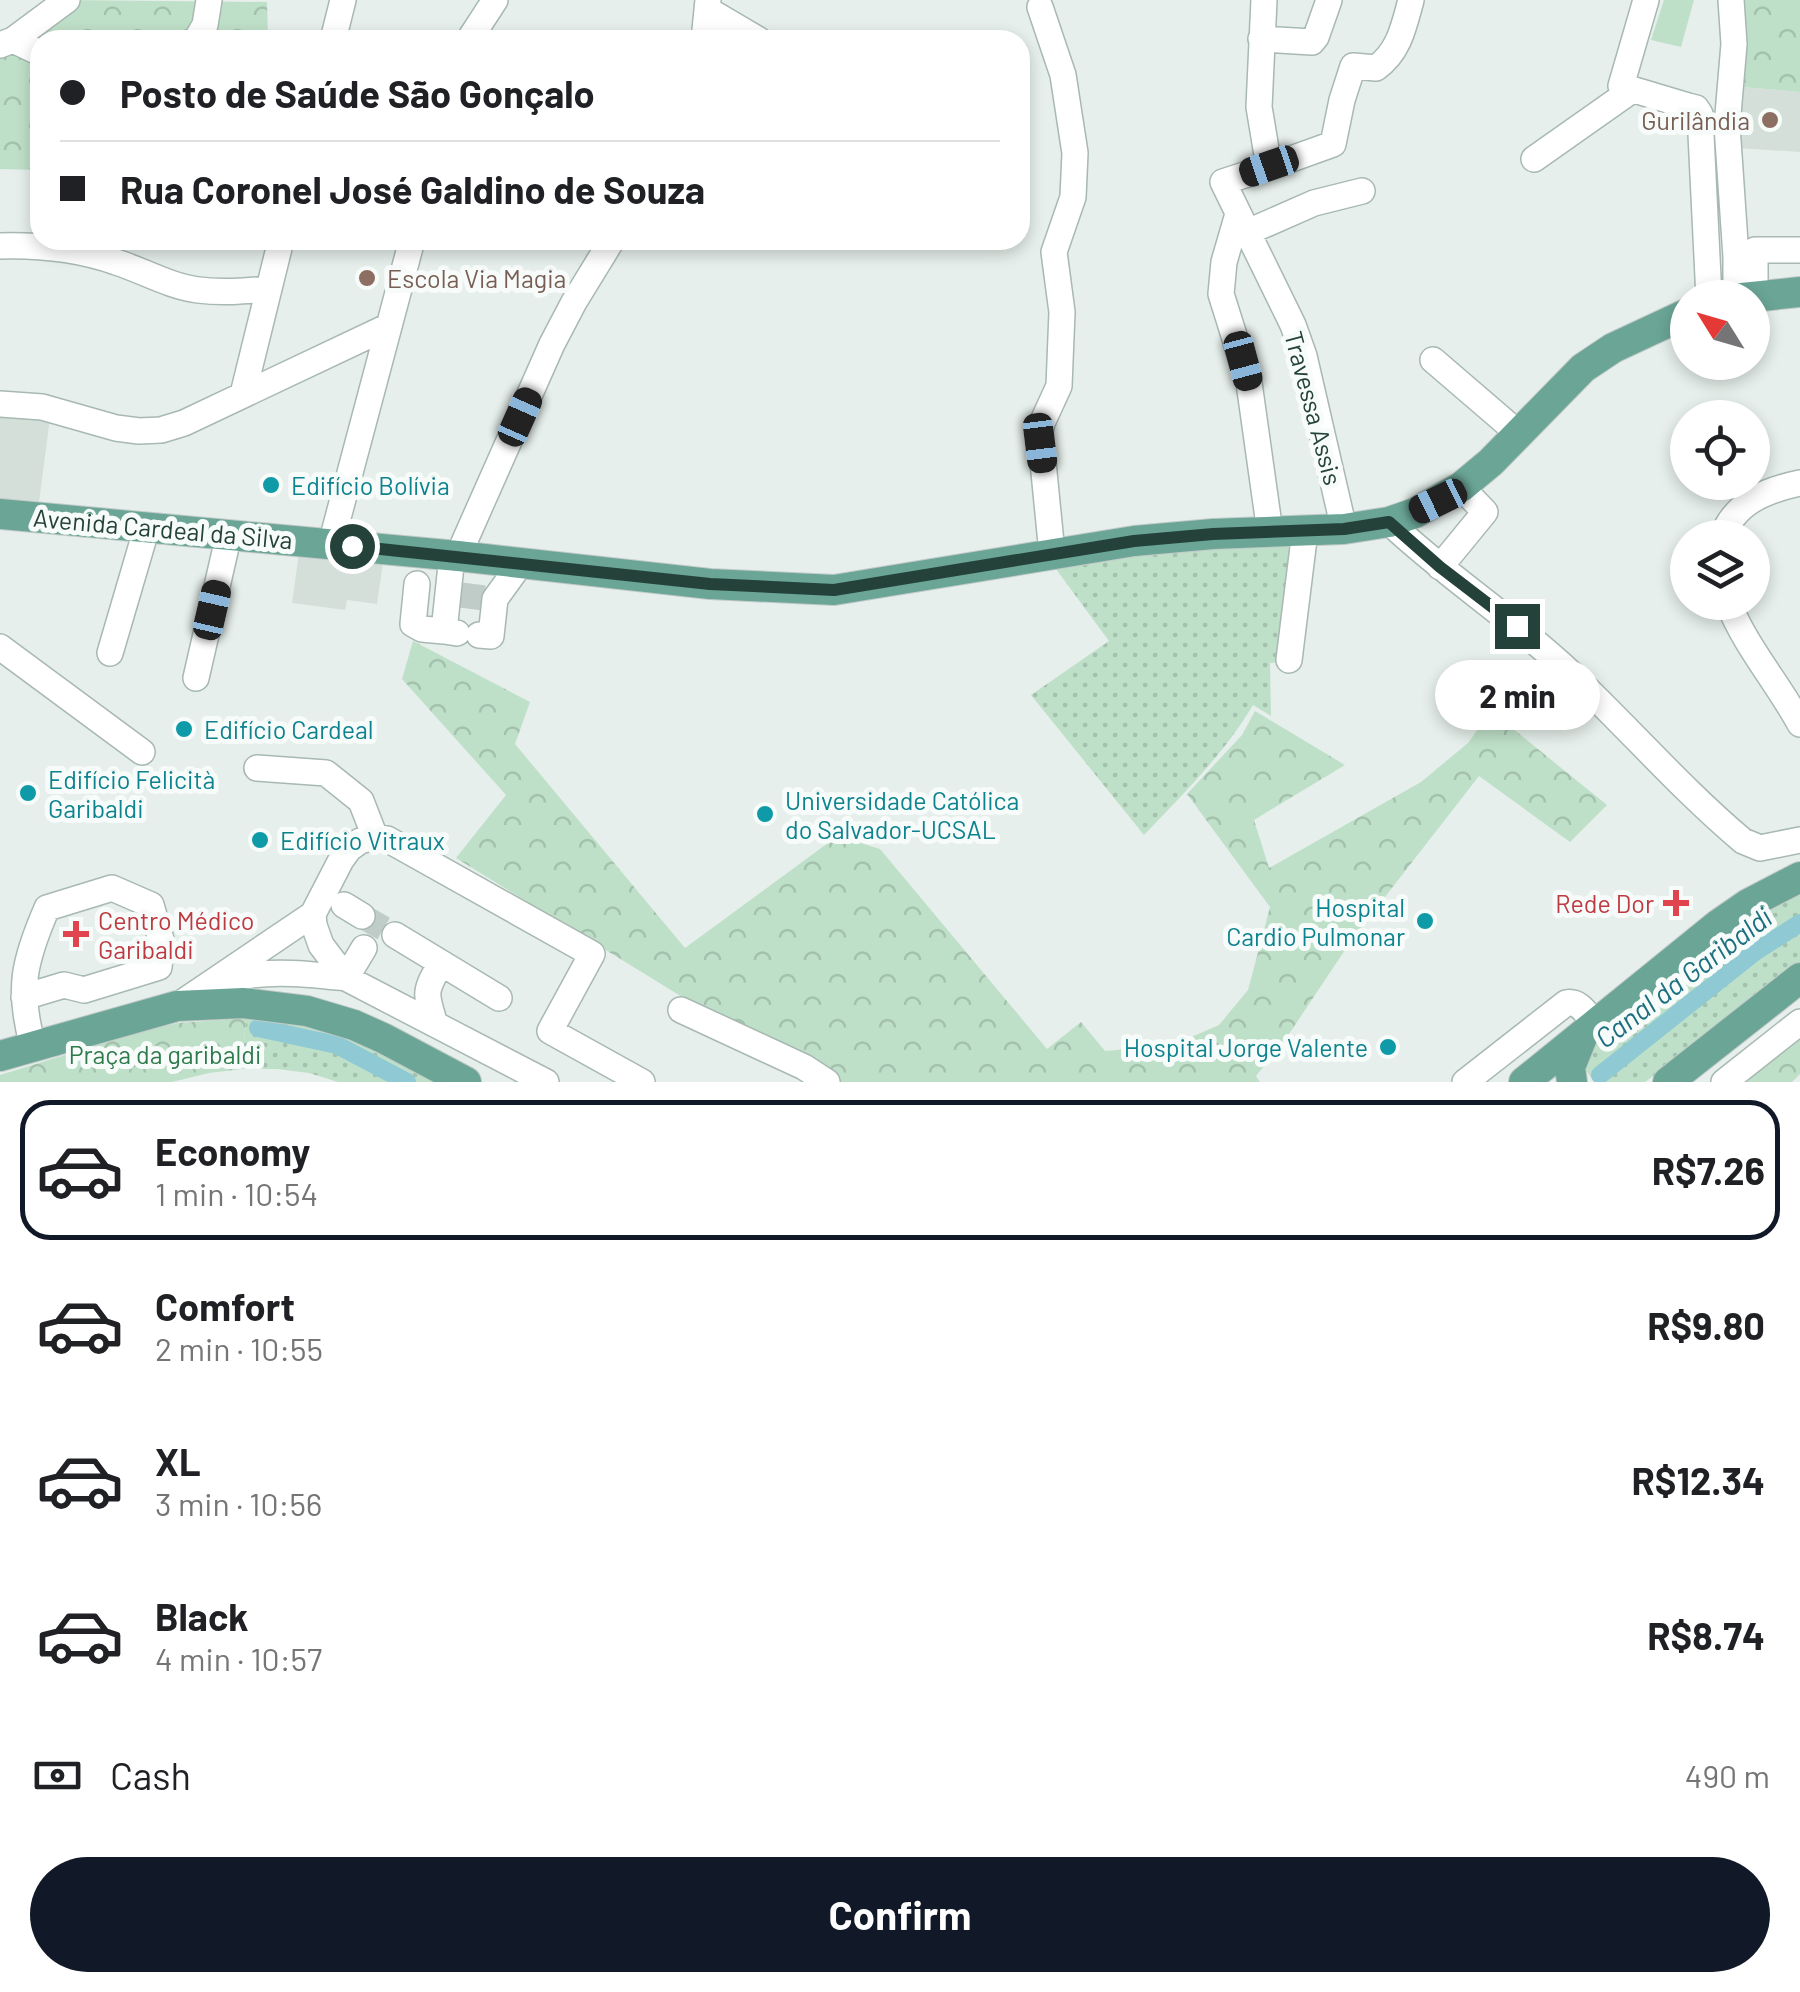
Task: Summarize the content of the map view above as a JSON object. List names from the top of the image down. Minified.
{"streets":{"main road":["Avenida Cardeal da Silva"],"street":["Travessa Assis"]},"crossings":[["Travessa Assis","Avenida Cardeal da Silva"]],"water":["Canal da Garibaldi"],"parks":["Praça da garibaldi"],"places":{"other":["Gurilândia","Escola Via Magia","Edifício Bolívia","Edifício Cardeal","Edifício Felicità Garibaldi","Universidade Católica do Salvador-UCSAL","Edifício Vitraux","Hospital Cardio Pulmonar","Hospital Jorge Valente"],"health":["Rede Dor","Centro Médico Garibaldi"]},"north":"top left","page":{"banner":["Posto de Saúde São Gonçalo","Rua Coronel José Galdino de Souza"],"bubble":"2 min","list":[{"name":"Economy","note":"1 min · 10:54","value":"R$7.26"},{"name":"Comfort","note":"2 min · 10:55","value":"R$9.80"},{"name":"XL","note":"3 min · 10:56","value":"R$12.34"},{"name":"Black","note":"4 min · 10:57","value":"R$8.74"}],"pay":["Cash","490 m"],"buttons":"Confirm"}}
